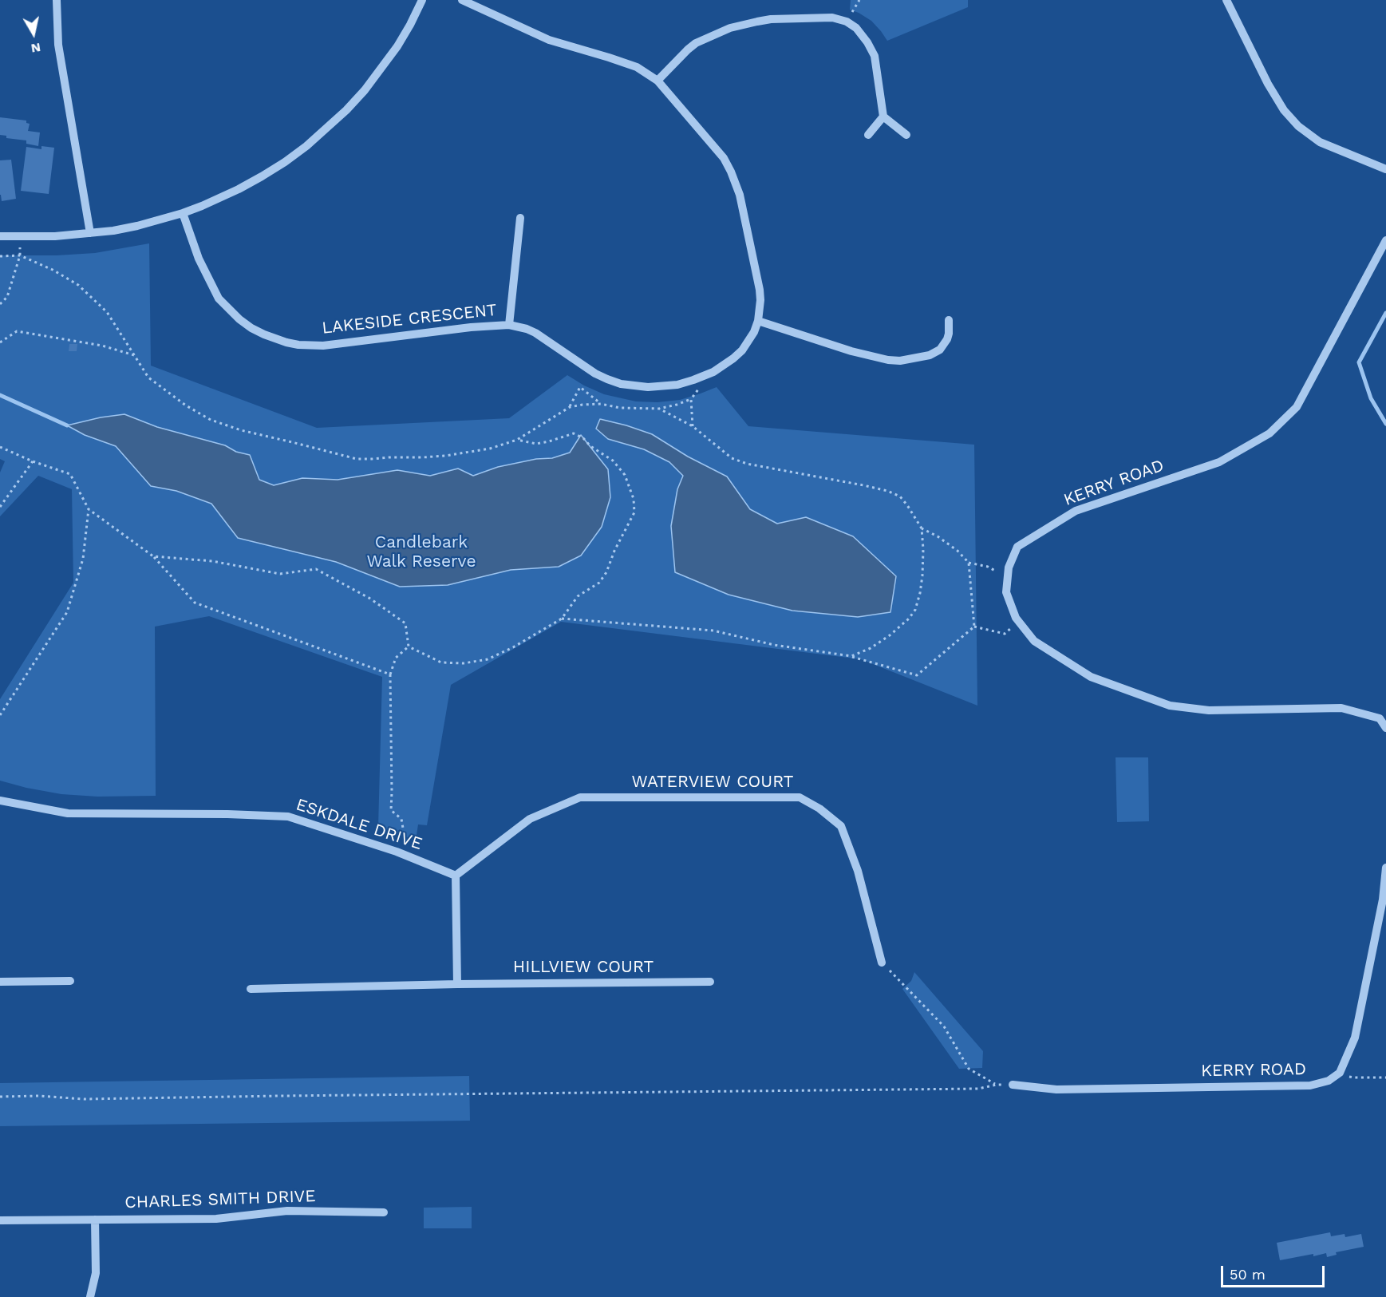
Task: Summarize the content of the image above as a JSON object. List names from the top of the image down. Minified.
{"streets":{"street":["LAKESIDE CRESCENT","KERRY ROAD","WATERVIEW COURT","ESKDALE DRIVE","HILLVIEW COURT","CHARLES SMITH DRIVE"]},"crossings":[["WATERVIEW COURT","ESKDALE DRIVE"]],"parks":["Candlebark Walk Reserve"],"scale_bar":"50 m","north":"bottom"}
